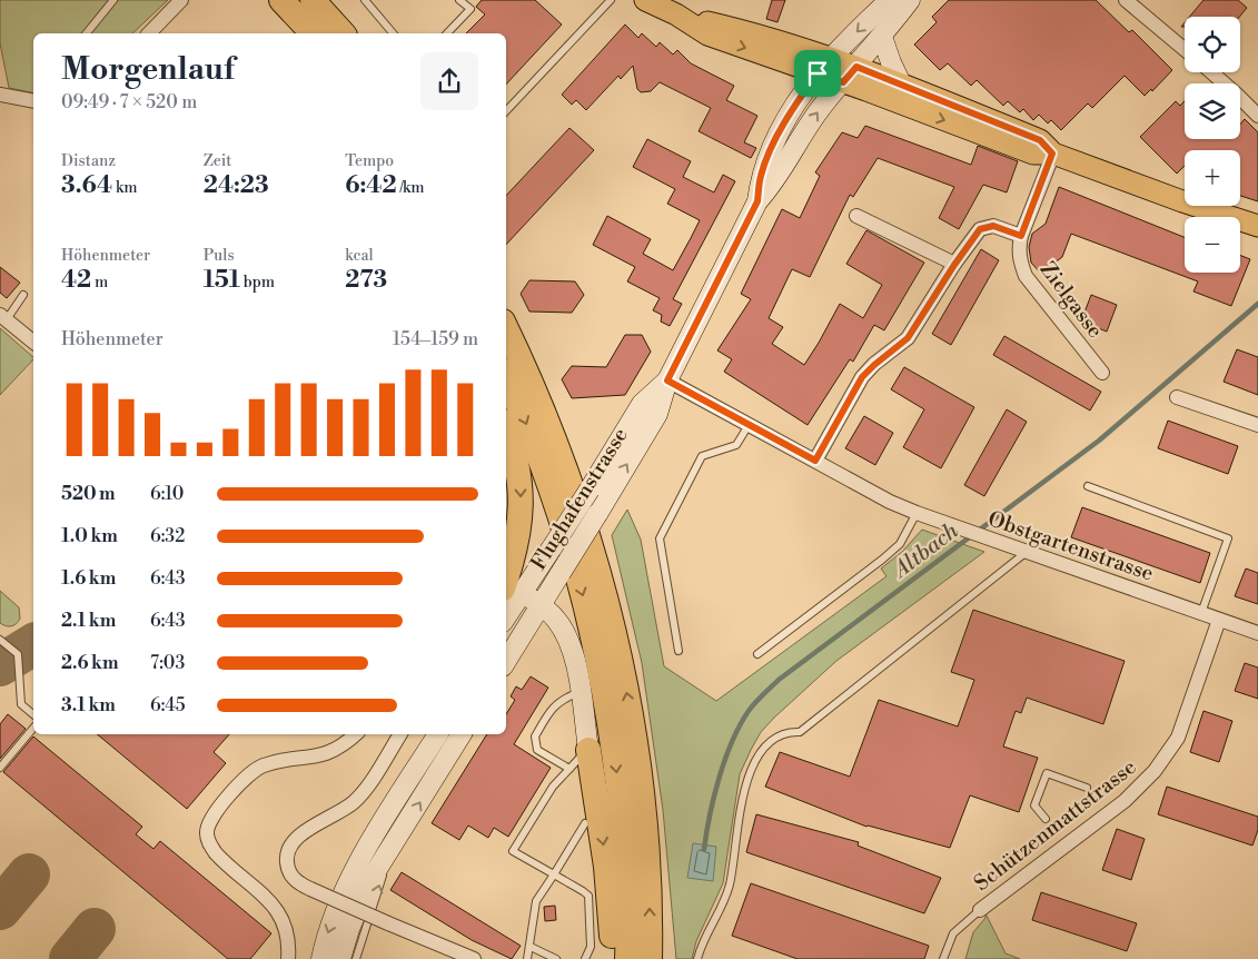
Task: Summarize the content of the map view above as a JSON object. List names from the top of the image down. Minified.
{"streets":{"main road":["Flughafenstrasse"],"street":["Zielgasse","Obstgartenstrasse","Schützenmattstrasse"]},"crossings":[["Flughafenstrasse","Obstgartenstrasse"],["Obstgartenstrasse","Schützenmattstrasse"]],"water":["Altbach"],"page":{"map_buttons":["+","−"],"heading":["Morgenlauf","09:49 · 7 × 520 m"],"stats":[["Distanz","3.64 km"],["Zeit","24:23"],["Tempo","6:42 /km"],["Höhenmeter","42 m"],["Puls","151 bpm"],["kcal","273"]],"chart":["Höhenmeter","154–159 m"],"list":[{"name":"520 m","note":"6:10"},{"name":"1.0 km","note":"6:32"},{"name":"1.6 km","note":"6:43"},{"name":"2.1 km","note":"6:43"},{"name":"2.6 km","note":"7:03"},{"name":"3.1 km","note":"6:45"}]}}
